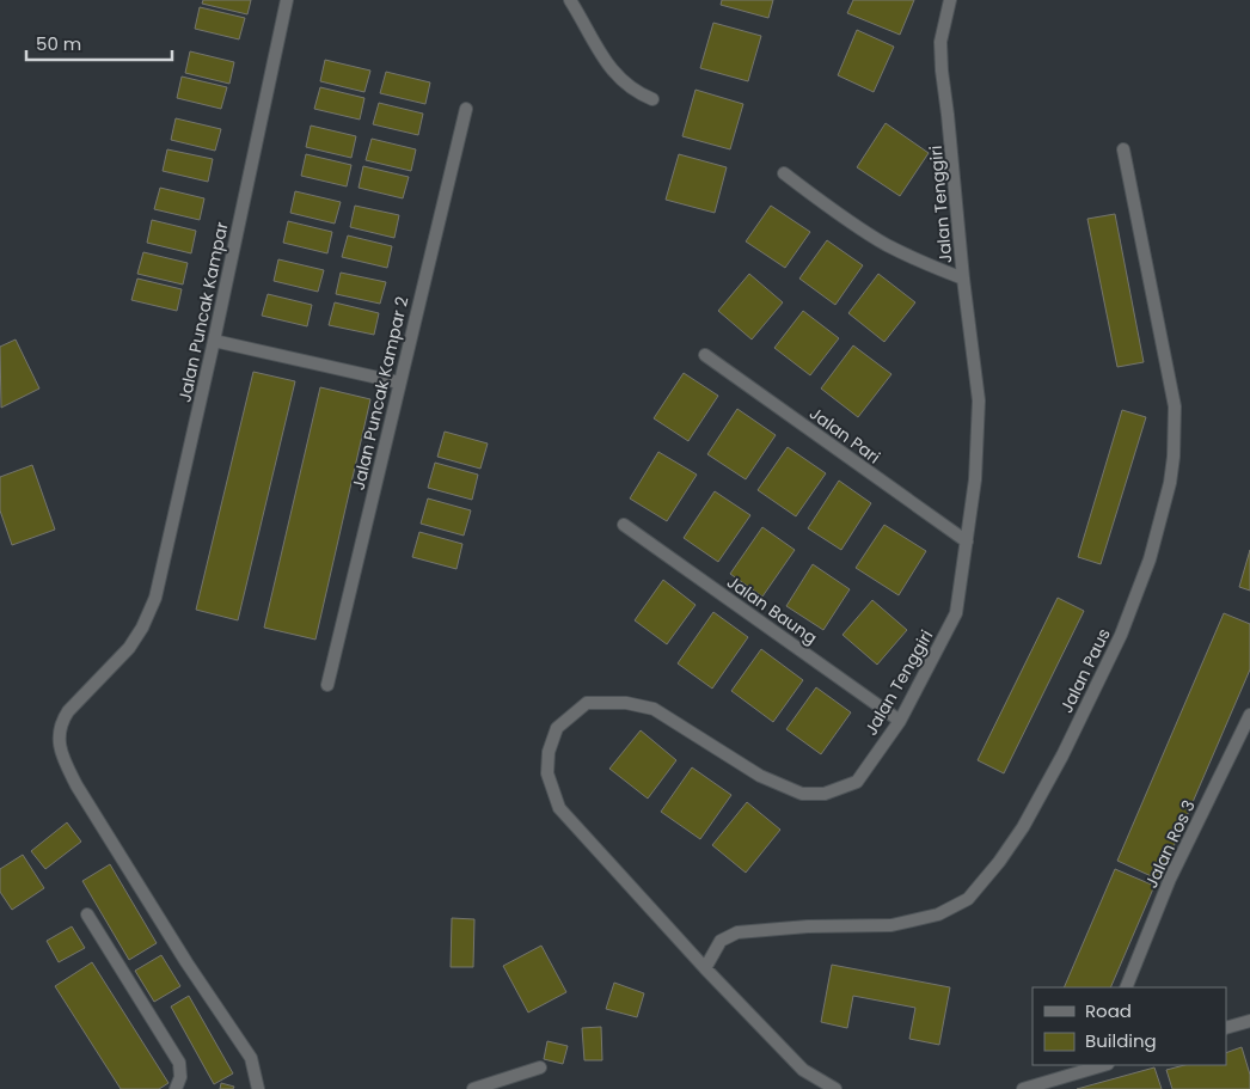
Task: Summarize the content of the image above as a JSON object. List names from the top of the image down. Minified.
{"streets":{"street":["Jalan Tenggiri","Jalan Puncak Kampar","Jalan Puncak Kampar 2","Jalan Pari","Jalan Baung","Jalan Paus","Jalan Ros 3"]},"crossings":[["Jalan Tenggiri","Jalan Pari"],["Jalan Tenggiri","Jalan Baung"],["Jalan Tenggiri","Jalan Paus"]],"legend":["Road","Building"],"scale_bar":"50 m"}
